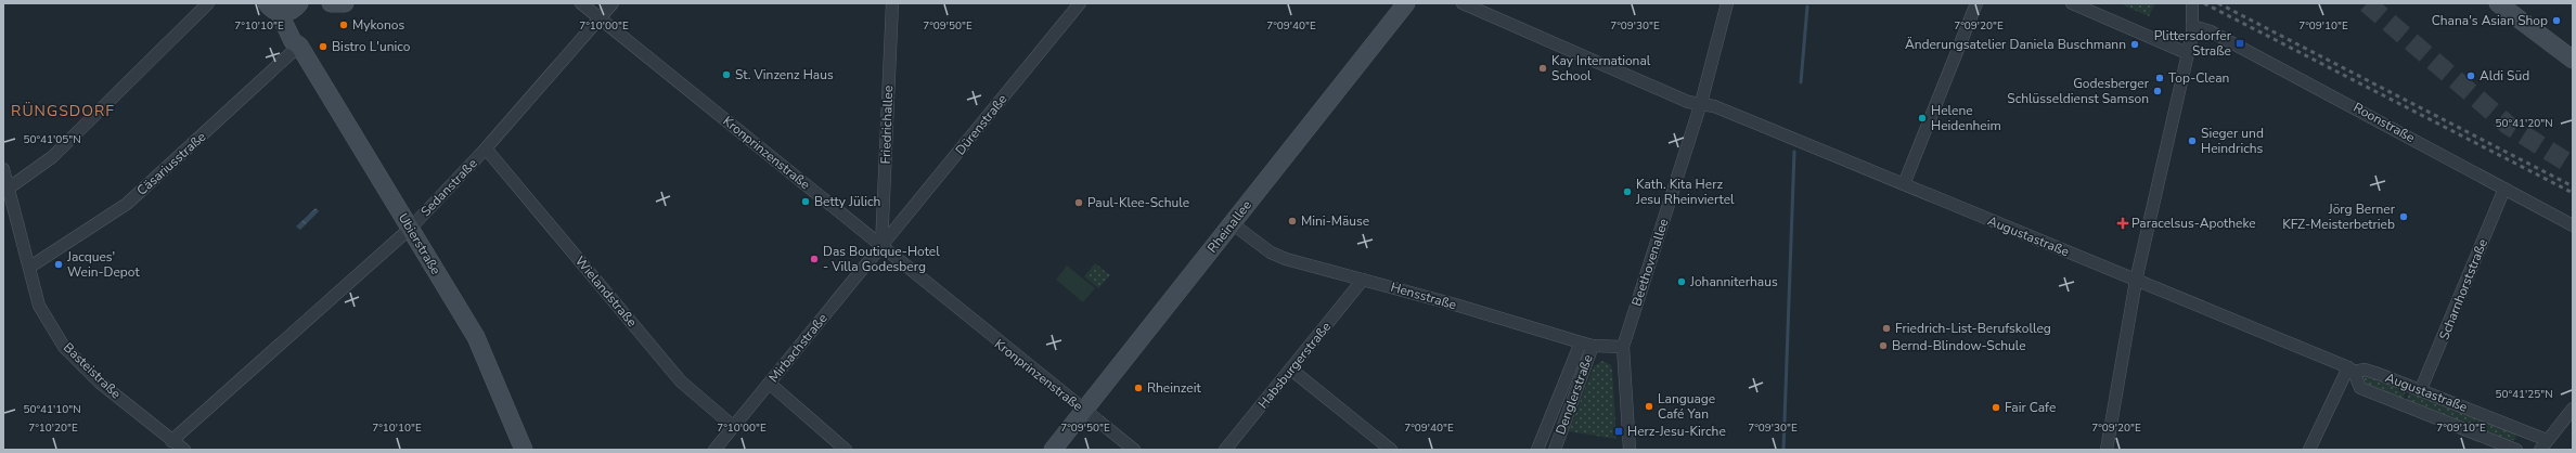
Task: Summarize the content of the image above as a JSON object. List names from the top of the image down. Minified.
{"streets":{"main road":["Rheinallee","Ubierstraße"],"street":["Roonstraße","Friedrichallee","Dürenstraße","Kronprinzenstraße","Cäsariusstraße","Sedanstraße","Augustastraße","Beethovenallee","Scharnhorststraße","Wielandstraße","Hensstraße","Mirbachstraße","Habsburgerstraße","Basteistraße","Denglerstraße"]},"crossings":[["Roonstraße","Scharnhorststraße"],["Friedrichallee","Dürenstraße"],["Friedrichallee","Kronprinzenstraße"],["Friedrichallee","Mirbachstraße"],["Dürenstraße","Kronprinzenstraße"],["Dürenstraße","Mirbachstraße"],["Kronprinzenstraße","Sedanstraße"],["Kronprinzenstraße","Rheinallee"],["Kronprinzenstraße","Mirbachstraße"],["Cäsariusstraße","Ubierstraße"],["Cäsariusstraße","Basteistraße"],["Sedanstraße","Ubierstraße"],["Sedanstraße","Wielandstraße"],["Sedanstraße","Basteistraße"],["Rheinallee","Hensstraße"],["Augustastraße","Beethovenallee"],["Augustastraße","Scharnhorststraße"],["Beethovenallee","Hensstraße"],["Wielandstraße","Mirbachstraße"],["Hensstraße","Habsburgerstraße"],["Hensstraße","Denglerstraße"]],"districts":["RÜNGSDORF"],"places":{"other":["Chana's Asian Shop","Mykonos","Änderungsatelier Daniela Buschmann","Bistro L'unico","Kay International School","St. Vinzenz Haus","Aldi Süd","Top-Clean","Godesberger Schlüsseldienst Samson","Helene Heidenheim","Sieger und Heindrichs","Kath. Kita Herz Jesu Rheinviertel","Betty Jülich","Paul-Klee-Schule","Jörg Berner KFZ-Meisterbetrieb","Mini-Mäuse","Das Boutique-Hotel - Villa Godesberg","Jacques' Wein-Depot","Johanniterhaus","Friedrich-List-Berufskolleg","Bernd-Blindow-Schule","Rheinzeit","Language Café Yan","Fair Cafe"],"transit":["Plittersdorfer Straße","Herz-Jesu-Kirche"],"health":["Paracelsus-Apotheke"]},"coordinates":["7°10'10\"E","7°10'00\"E","7°09'50\"E","7°09'40\"E","7°09'30\"E","7°09'20\"E","7°09'10\"E","50°41'20\"N","50°41'05\"N","50°41'25\"N","50°41'10\"N","7°10'20\"E"]}
